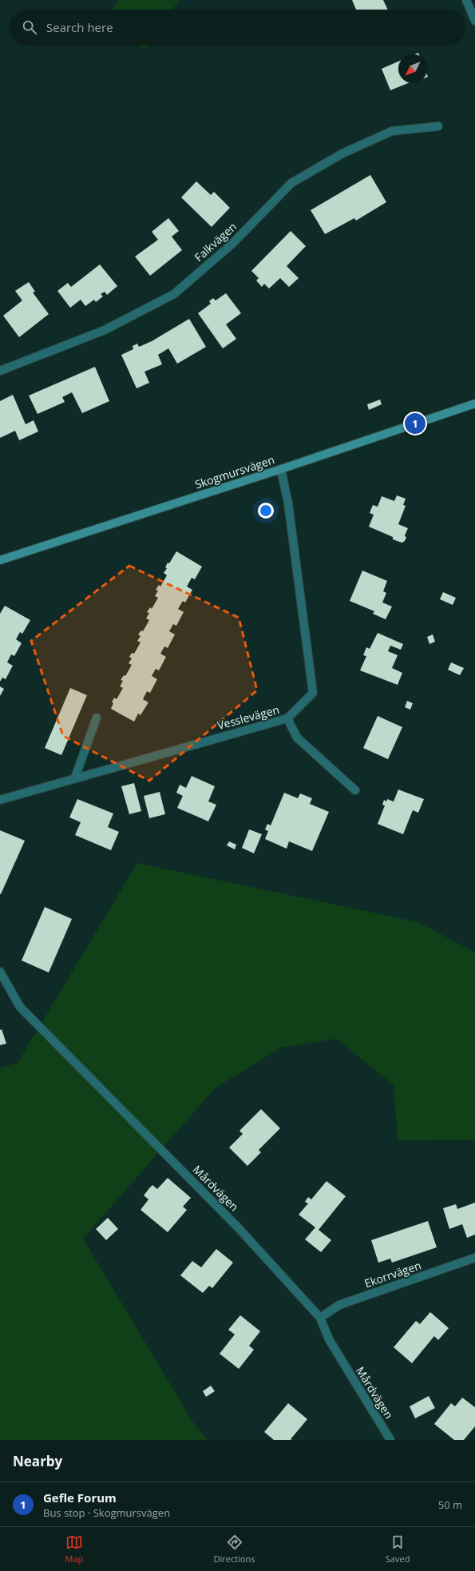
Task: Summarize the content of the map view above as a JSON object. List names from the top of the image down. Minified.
{"streets":{"street":["Falkvägen","Skogmursvägen","Vesslevägen","Mårdvägen","Ekorrvägen"]},"crossings":[["Skogmursvägen","Vesslevägen"],["Mårdvägen","Ekorrvägen"]],"north":"bottom left","page":{"search":"Search here","pins":"1","heading":"Nearby","list":[{"mark":"1","name":"Gefle Forum","note":"Bus stop · Skogmursvägen","value":"50 m"}],"nav":["Map","Directions","Saved"]}}
